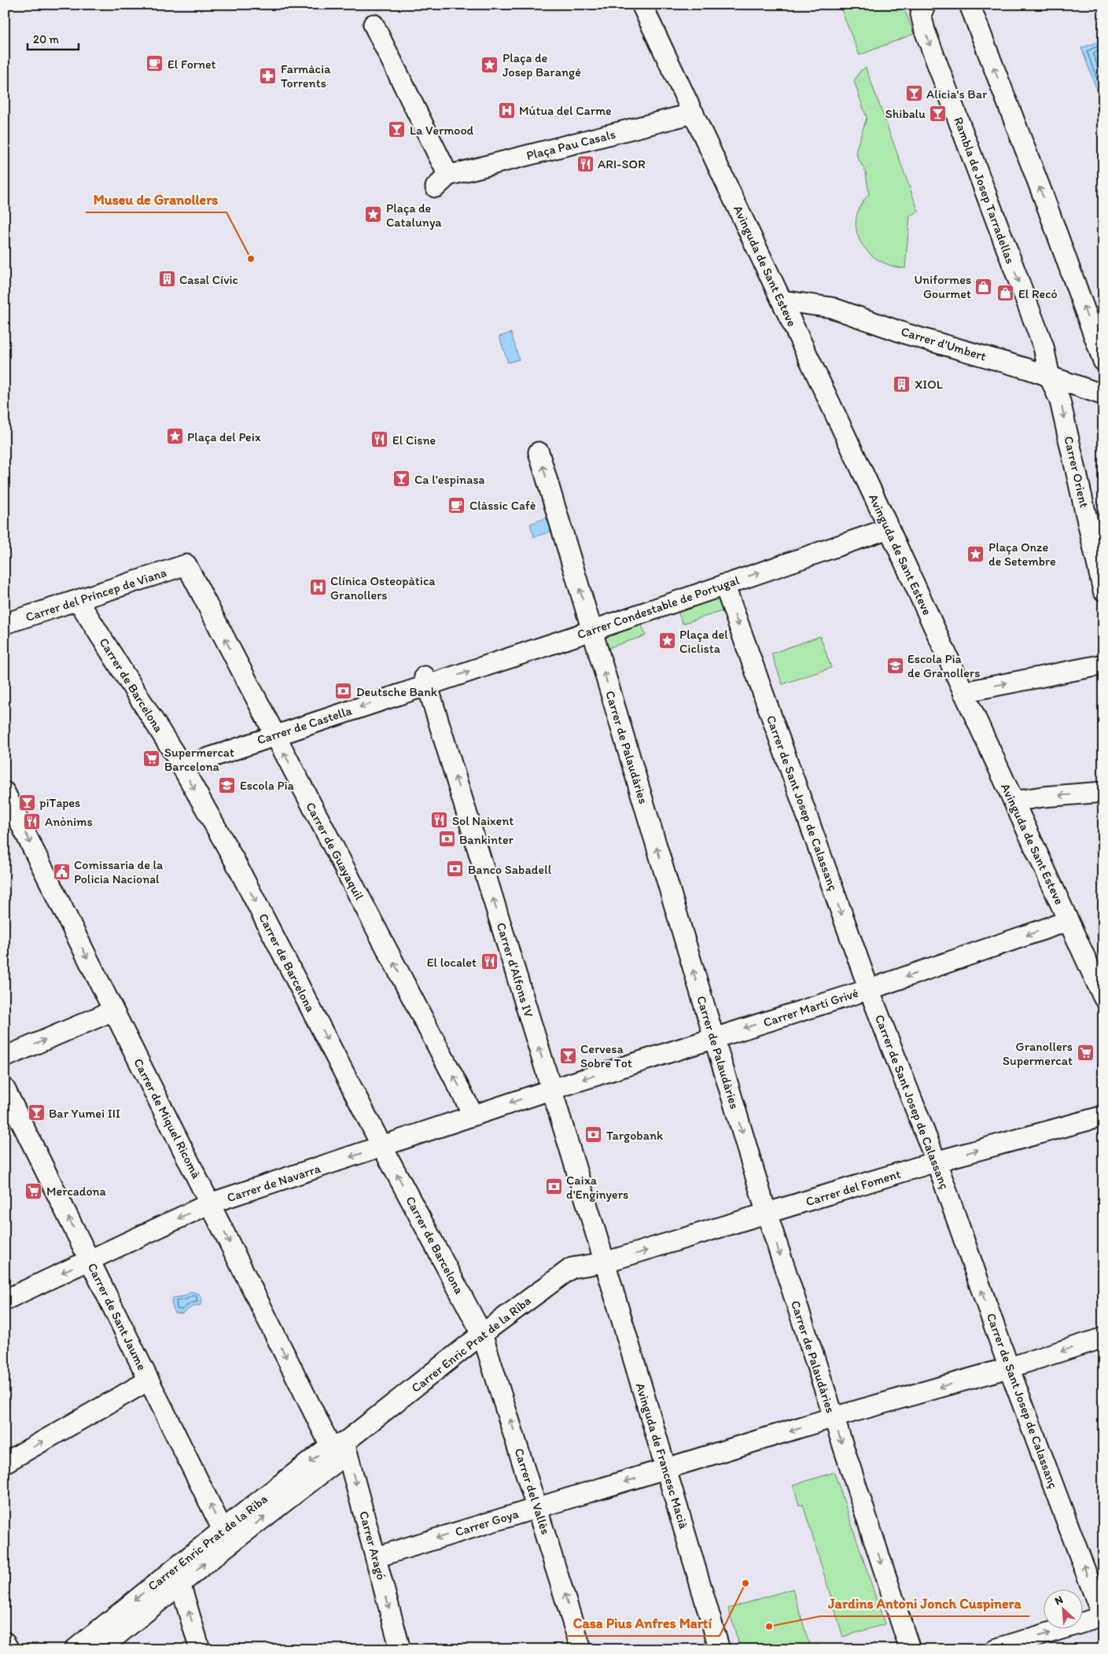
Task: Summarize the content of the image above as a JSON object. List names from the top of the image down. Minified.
{"streets":{"street":["Plaça Pau Casals","Rambla de Josep Tarradellas","Avinguda de Sant Esteve","Carrer d'Umbert","Carrer Orient","Carrer del Príncep de Viana","Carrer Condestable de Portugal","Carrer de Barcelona","Carrer de Castella","Carrer de Palaudàries","Carrer de Sant Josep de Calassanç","Carrer de Guayaquil","Carrer d'Alfons IV","Carrer Martí Grivé","Carrer de Miquel Ricomà","Carrer de Navarra","Carrer del Foment","Carrer de Sant Jaume","Carrer Enric Prat de la Riba","Avinguda de Francesc Macià","Carrer del Vallès","Carrer Goya","Carrer Aragó"]},"crossings":[["Plaça Pau Casals","Avinguda de Sant Esteve"],["Rambla de Josep Tarradellas","Carrer d'Umbert"],["Rambla de Josep Tarradellas","Carrer Orient"],["Avinguda de Sant Esteve","Carrer d'Umbert"],["Avinguda de Sant Esteve","Carrer Condestable de Portugal"],["Avinguda de Sant Esteve","Carrer Martí Grivé"],["Carrer d'Umbert","Carrer Orient"],["Carrer del Príncep de Viana","Carrer de Barcelona"],["Carrer del Príncep de Viana","Carrer de Guayaquil"],["Carrer Condestable de Portugal","Carrer de Castella"],["Carrer Condestable de Portugal","Carrer de Palaudàries"],["Carrer Condestable de Portugal","Carrer de Sant Josep de Calassanç"],["Carrer Condestable de Portugal","Carrer d'Alfons IV"],["Carrer de Barcelona","Carrer de Castella"],["Carrer de Barcelona","Carrer de Navarra"],["Carrer de Barcelona","Carrer Enric Prat de la Riba"],["Carrer de Barcelona","Carrer del Vallès"],["Carrer de Castella","Carrer de Guayaquil"],["Carrer de Castella","Carrer d'Alfons IV"],["Carrer de Palaudàries","Carrer Martí Grivé"],["Carrer de Palaudàries","Carrer del Foment"],["Carrer de Palaudàries","Carrer Goya"],["Carrer de Sant Josep de Calassanç","Carrer Martí Grivé"],["Carrer de Sant Josep de Calassanç","Carrer del Foment"],["Carrer de Sant Josep de Calassanç","Carrer Goya"],["Carrer de Guayaquil","Carrer de Navarra"],["Carrer d'Alfons IV","Carrer Martí Grivé"],["Carrer d'Alfons IV","Carrer de Navarra"],["Carrer d'Alfons IV","Carrer del Foment"],["Carrer d'Alfons IV","Carrer Enric Prat de la Riba"],["Carrer d'Alfons IV","Avinguda de Francesc Macià"],["Carrer Martí Grivé","Carrer de Navarra"],["Carrer de Miquel Ricomà","Carrer de Navarra"],["Carrer de Miquel Ricomà","Carrer Enric Prat de la Riba"],["Carrer de Miquel Ricomà","Carrer Aragó"],["Carrer de Navarra","Carrer de Sant Jaume"],["Carrer del Foment","Carrer Enric Prat de la Riba"],["Carrer del Foment","Avinguda de Francesc Macià"],["Carrer de Sant Jaume","Carrer Enric Prat de la Riba"],["Carrer Enric Prat de la Riba","Avinguda de Francesc Macià"],["Carrer Enric Prat de la Riba","Carrer del Vallès"],["Carrer Enric Prat de la Riba","Carrer Aragó"],["Avinguda de Francesc Macià","Carrer Goya"],["Carrer del Vallès","Carrer Goya"],["Carrer Goya","Carrer Aragó"]],"one_way":["Carrer Orient","Carrer Condestable de Portugal","Carrer de Castella","Carrer de Guayaquil","Carrer d'Alfons IV","Carrer Martí Grivé","Carrer de Miquel Ricomà","Carrer de Navarra","Carrer del Foment","Carrer de Sant Jaume","Carrer del Vallès","Carrer Goya","Carrer Aragó"],"places":{"cafe":["El Fornet","Clàssic Cafè"],"place":["Plaça de Josep Barangé","Plaça de Catalunya","Plaça del Peix","Plaça Onze de Setembre","Plaça del Ciclista"],"pharmacy":["Farmàcia Torrents"],"bar":["Alicia's Bar","Shibalu","La Vermood","Ca l’espinasa","piTapes","Cervesa Sobre Tot","Bar Yumei III"],"hospital":["Mútua del Carme","Clínica Osteopàtica Granollers"],"restaurant":["ARI-SOR","El Cisne","Sol Naixent","Anònims","El localet"],"other":["Museu de Granollers","Casa Pius Anfres Martí","Jardins Antoni Jonch Cuspinera"],"building":["Casal Cívic","XIOL"],"shop":["Uniformes Gourmet","El Recó"],"school or university":["Escola Pia de Granollers","Escola Pia"],"bank":["Deutsche Bank","Bankinter","Banco Sabadell","Targobank","Caixa d'Enginyers"],"supermarket":["Supermercat Barcelona","Granollers Supermercat","Mercadona"],"public building":["Comissaria de la Policia Nacional"]},"scale_bar":"20 m","north":"top left"}
